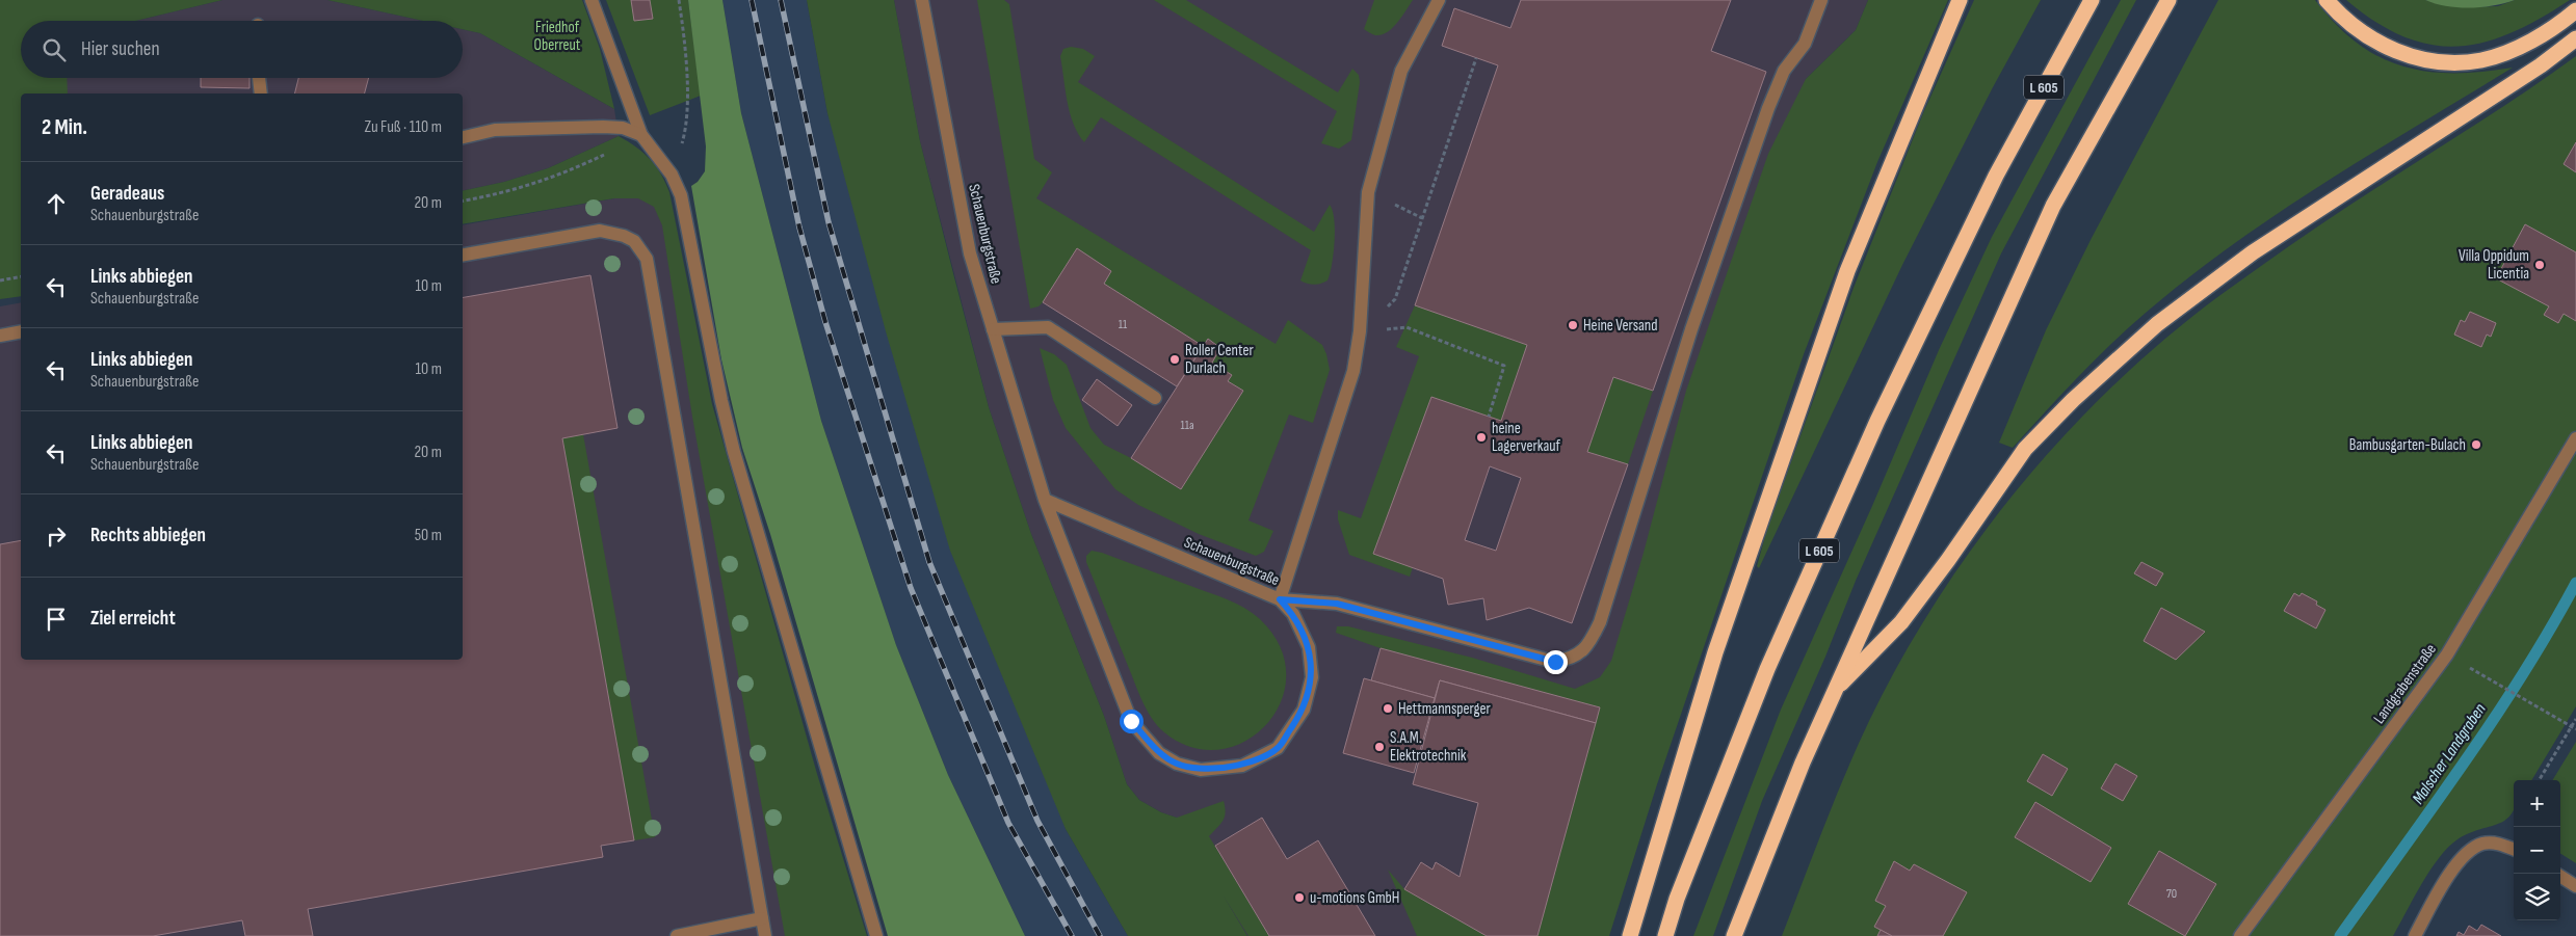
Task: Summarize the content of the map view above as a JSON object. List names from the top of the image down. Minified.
{"streets":{"highway":["L 605"],"street":["Schauenburgstraße","Landgrabenstraße"]},"water":["Malscher Landgraben"],"parks":["Friedhof Oberreut"],"places":["Villa Oppidum Licentia","Heine Versand","Roller Center Durlach","heine Lagerverkauf","Bambusgarten-Bulach","Hettmannsperger","S.A.M. Elektrotechnik","u-motions GmbH"],"house_numbers":["11","11a","70"],"page":{"search":"Hier suchen","heading":["2 Min.","Zu Fuß · 110 m"],"list":[["Geradeaus","Schauenburgstraße","20 m"],["Links abbiegen","Schauenburgstraße","10 m"],["Links abbiegen","Schauenburgstraße","10 m"],["Links abbiegen","Schauenburgstraße","20 m"],["Rechts abbiegen","50 m"],"Ziel erreicht"],"map_buttons":["+","−"]}}
